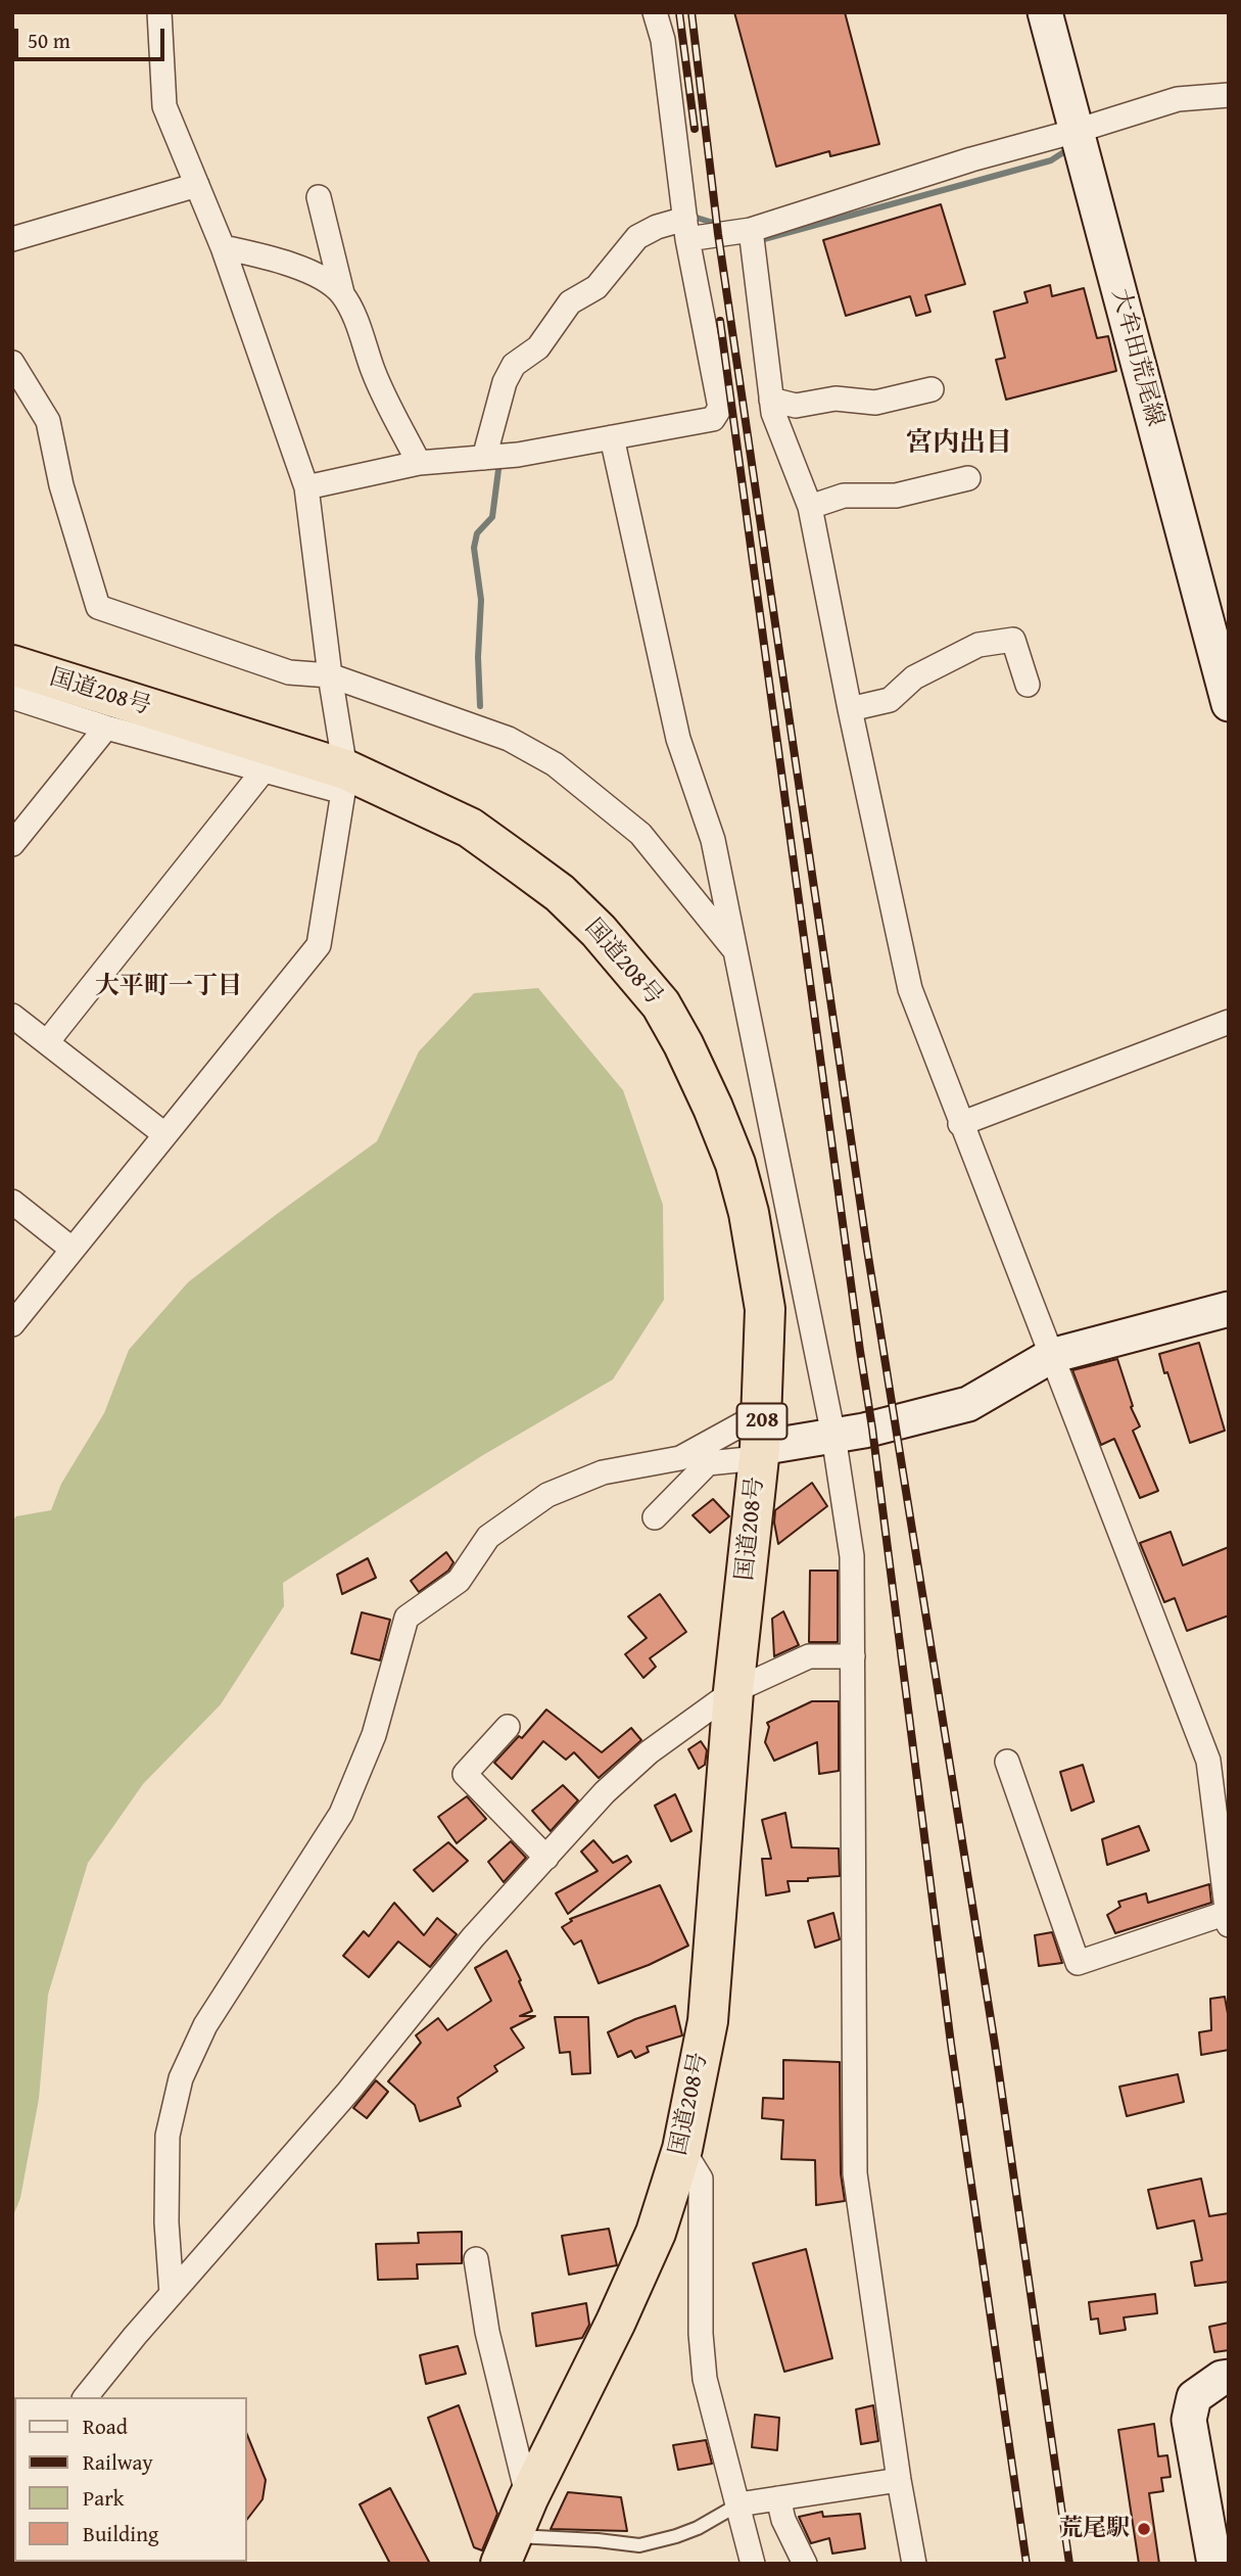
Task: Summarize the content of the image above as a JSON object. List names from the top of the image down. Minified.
{"streets":{"highway":["国道208号","208"],"main road":["大牟田荒尾線"]},"districts":["宮内出目","大平町一丁目"],"places":["荒尾駅"],"legend":["Road","Railway","Park","Building"],"scale_bar":"50 m"}
